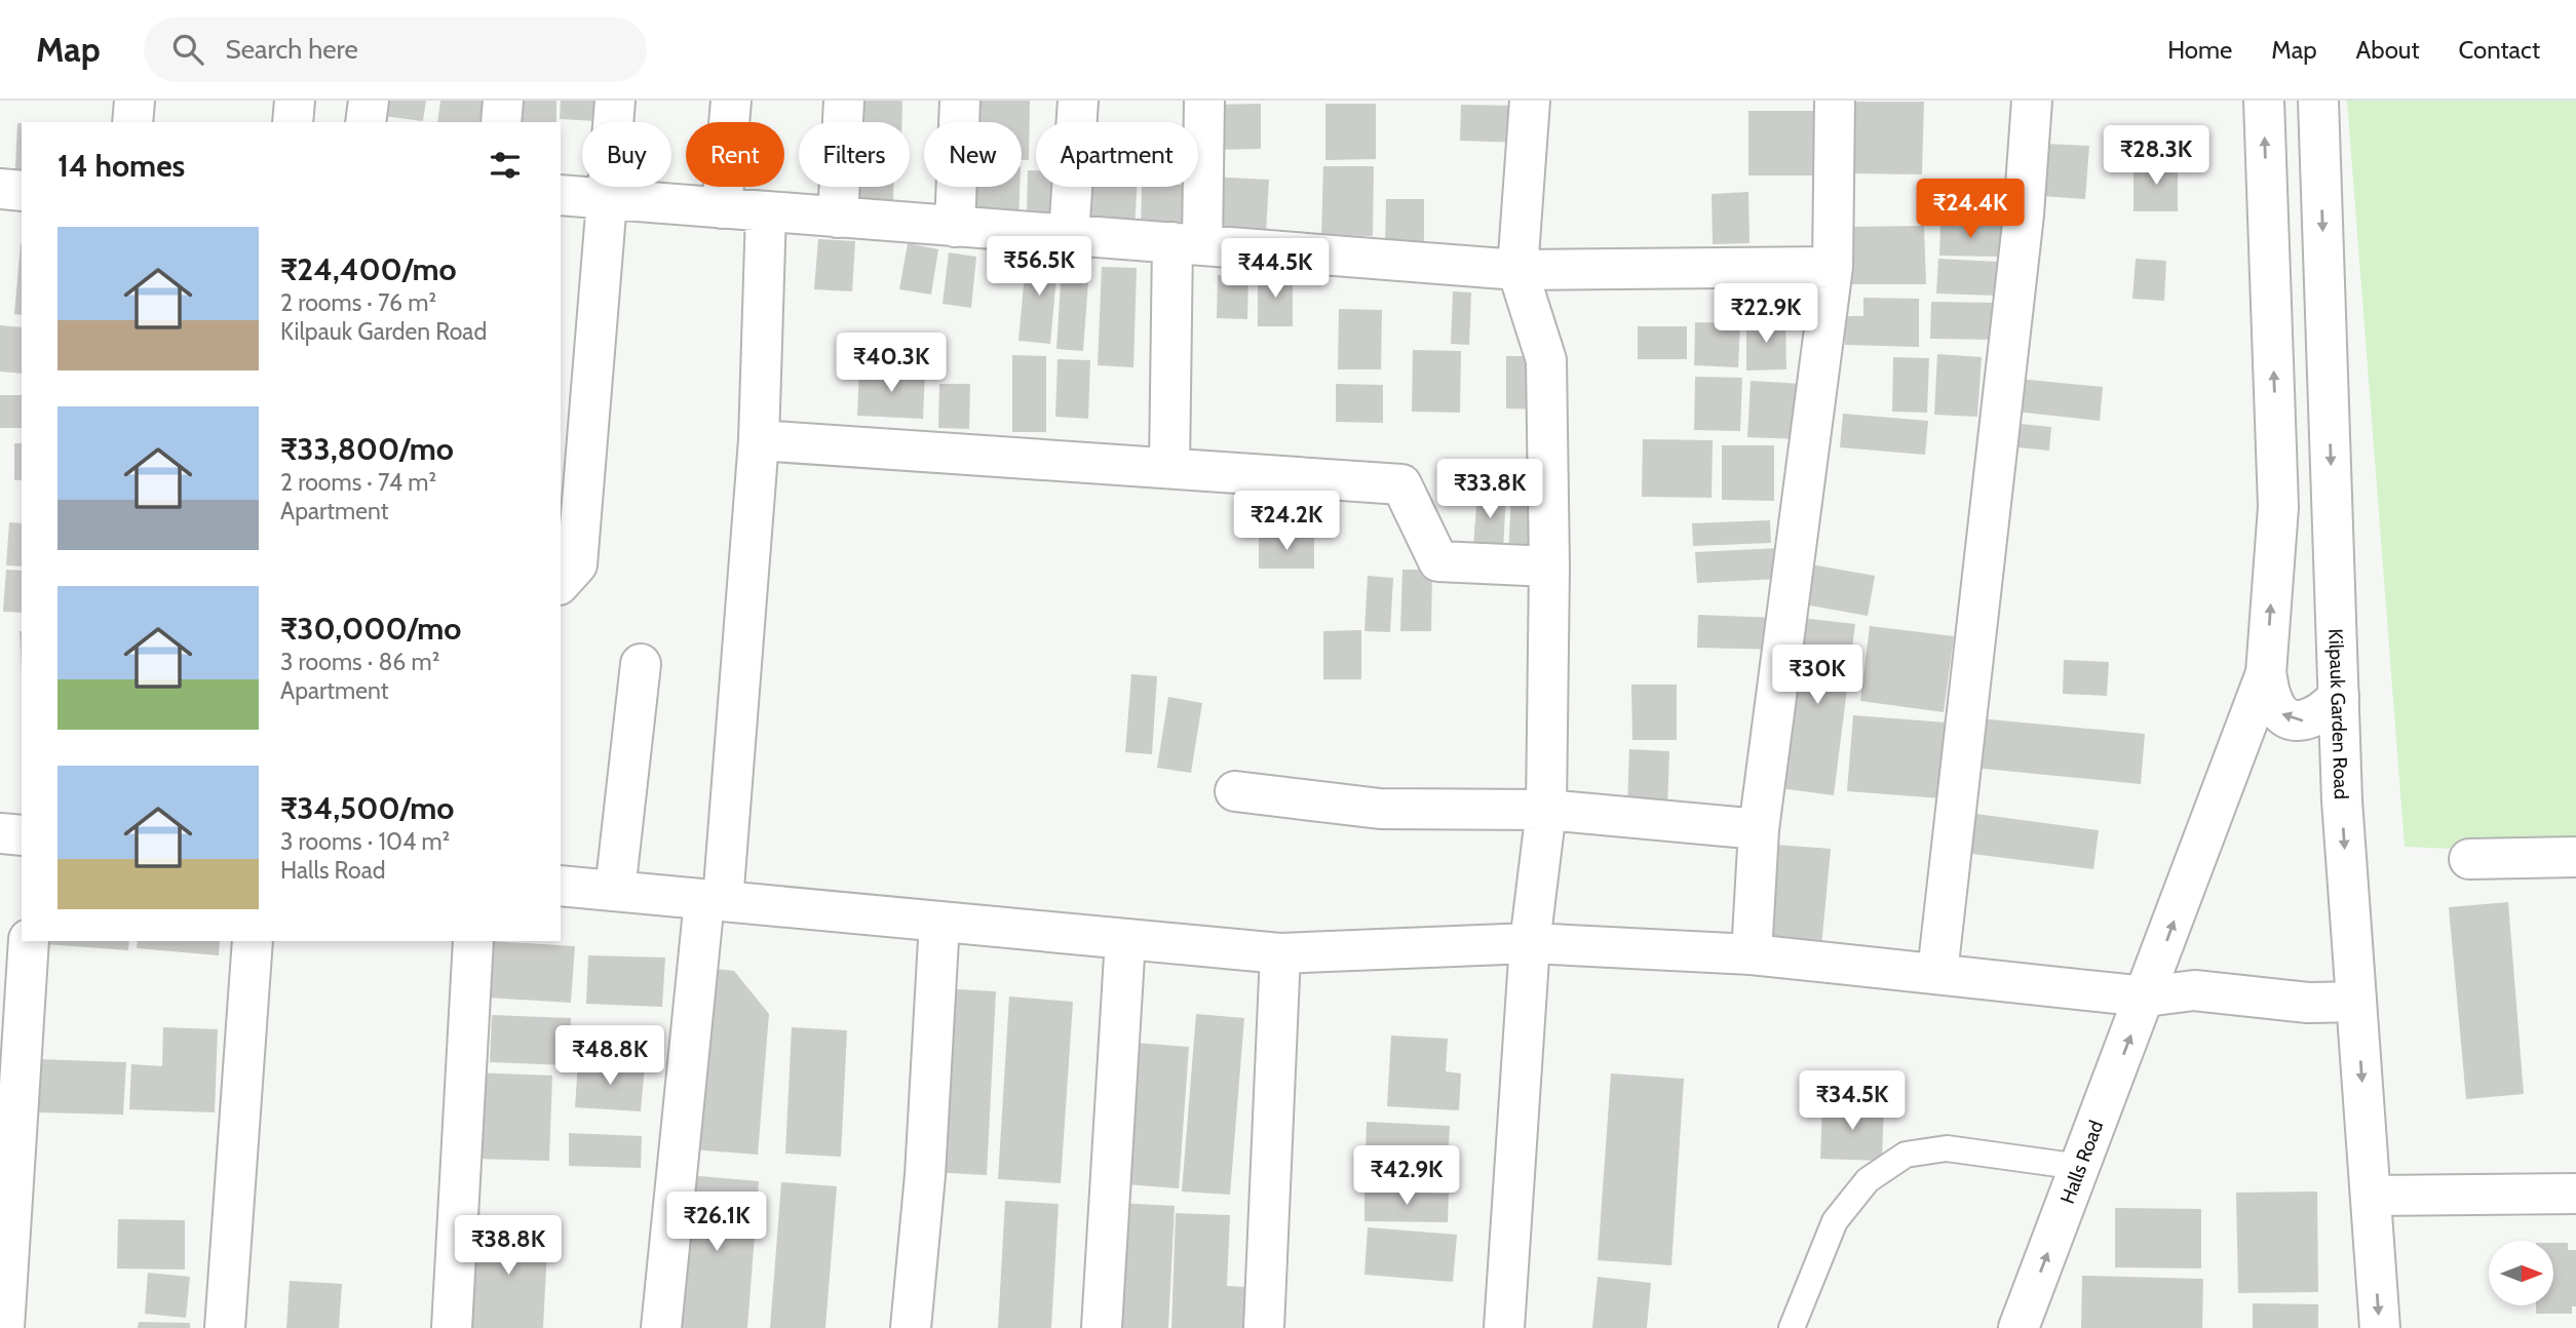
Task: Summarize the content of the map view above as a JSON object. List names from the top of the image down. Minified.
{"streets":{"street":["Kilpauk Garden Road","Halls Road"]},"one_way":["Halls Road"],"north":"right","page":{"header":"Map","search":"Search here","nav":["Home","Map","About","Contact"],"chip":["Buy","Rent","Filters","New","Apartment"],"heading":"14 homes","price":["₹28.3K","₹24.4K","₹56.5K","₹44.5K","₹22.9K","₹40.3K","₹33.8K","₹24.2K","₹30K","₹48.8K","₹34.5K","₹42.9K","₹26.1K","₹38.8K"],"list":[{"name":"₹24,400/mo","note":"2 rooms · 76 m² · Kilpauk Garden Road"},{"name":"₹33,800/mo","note":"2 rooms · 74 m² · Apartment"},{"name":"₹30,000/mo","note":"3 rooms · 86 m² · Apartment"},{"name":"₹34,500/mo","note":"3 rooms · 104 m² · Halls Road"}]}}
